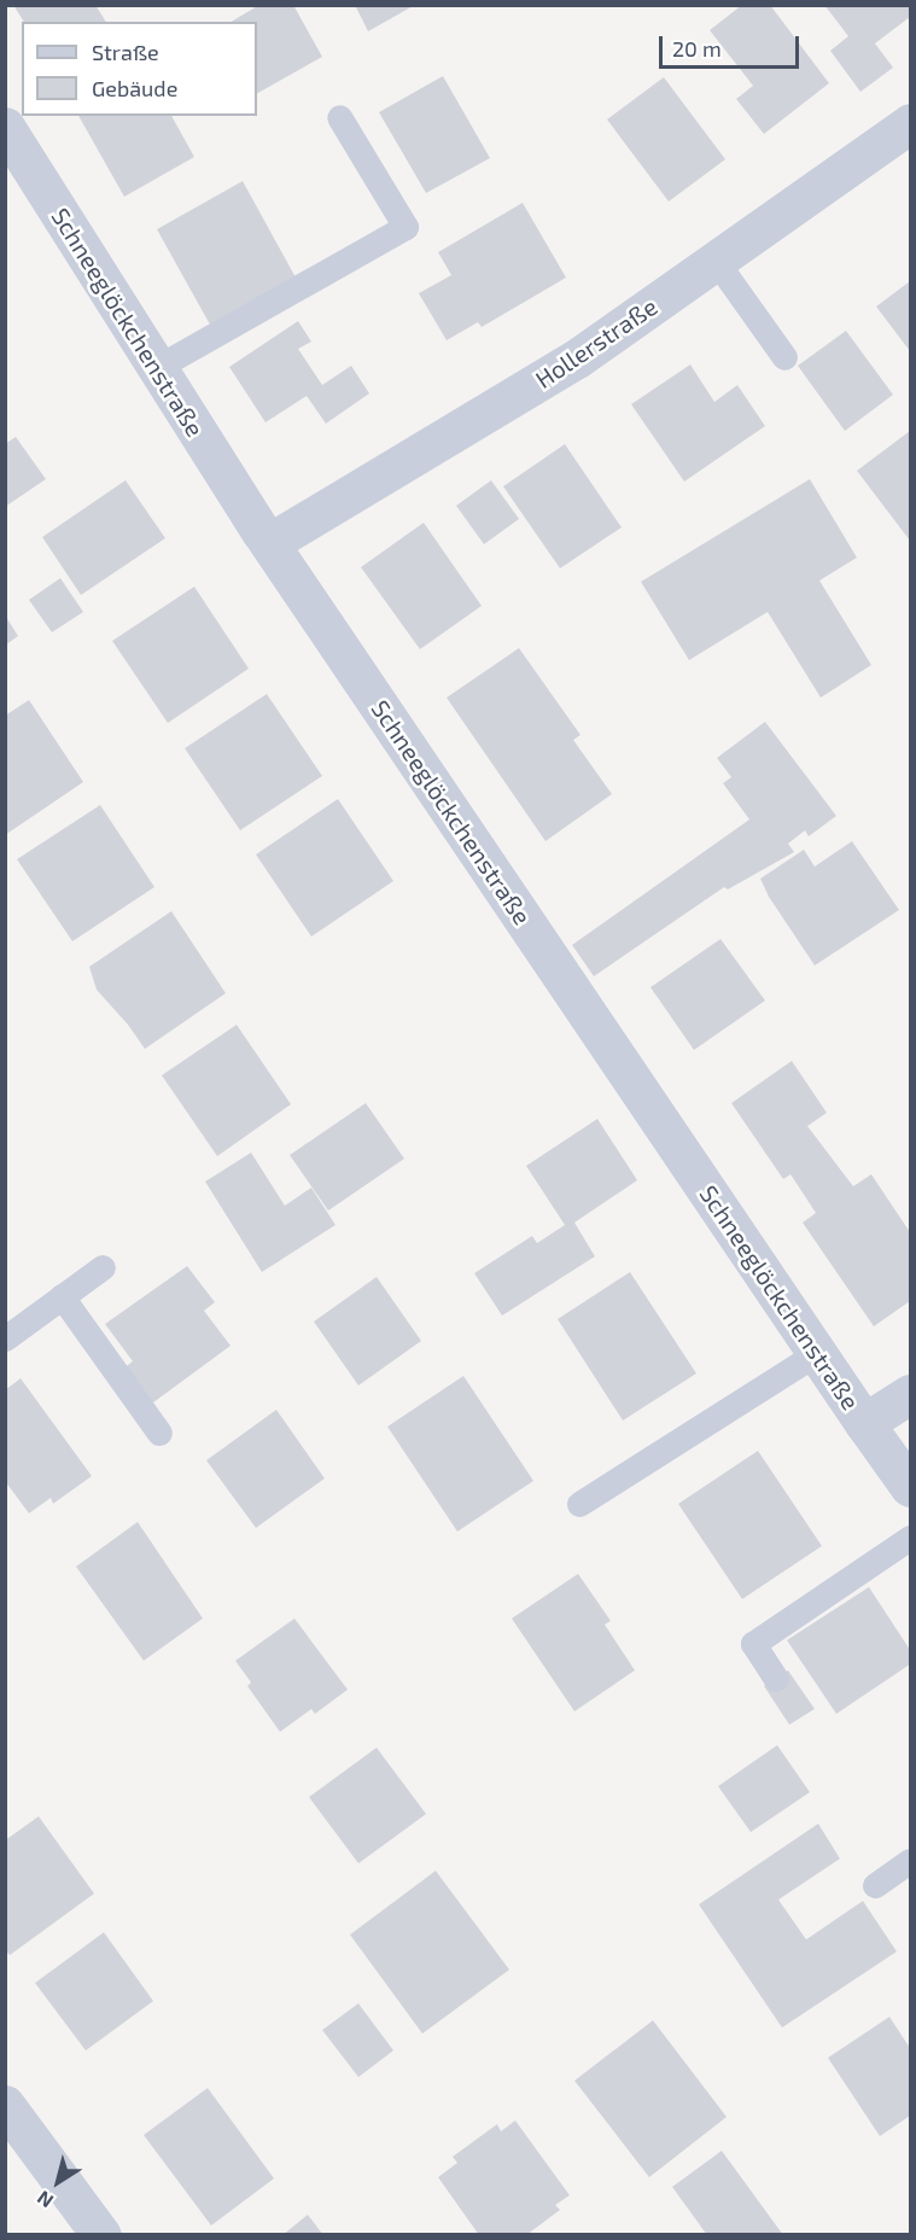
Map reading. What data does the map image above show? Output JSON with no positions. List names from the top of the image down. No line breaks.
{"streets":{"street":["Schneeglöckchenstraße","Hollerstraße"]},"crossings":[["Schneeglöckchenstraße","Hollerstraße"]],"legend":["Straße","Gebäude"],"scale_bar":"20 m","north":"bottom left"}
